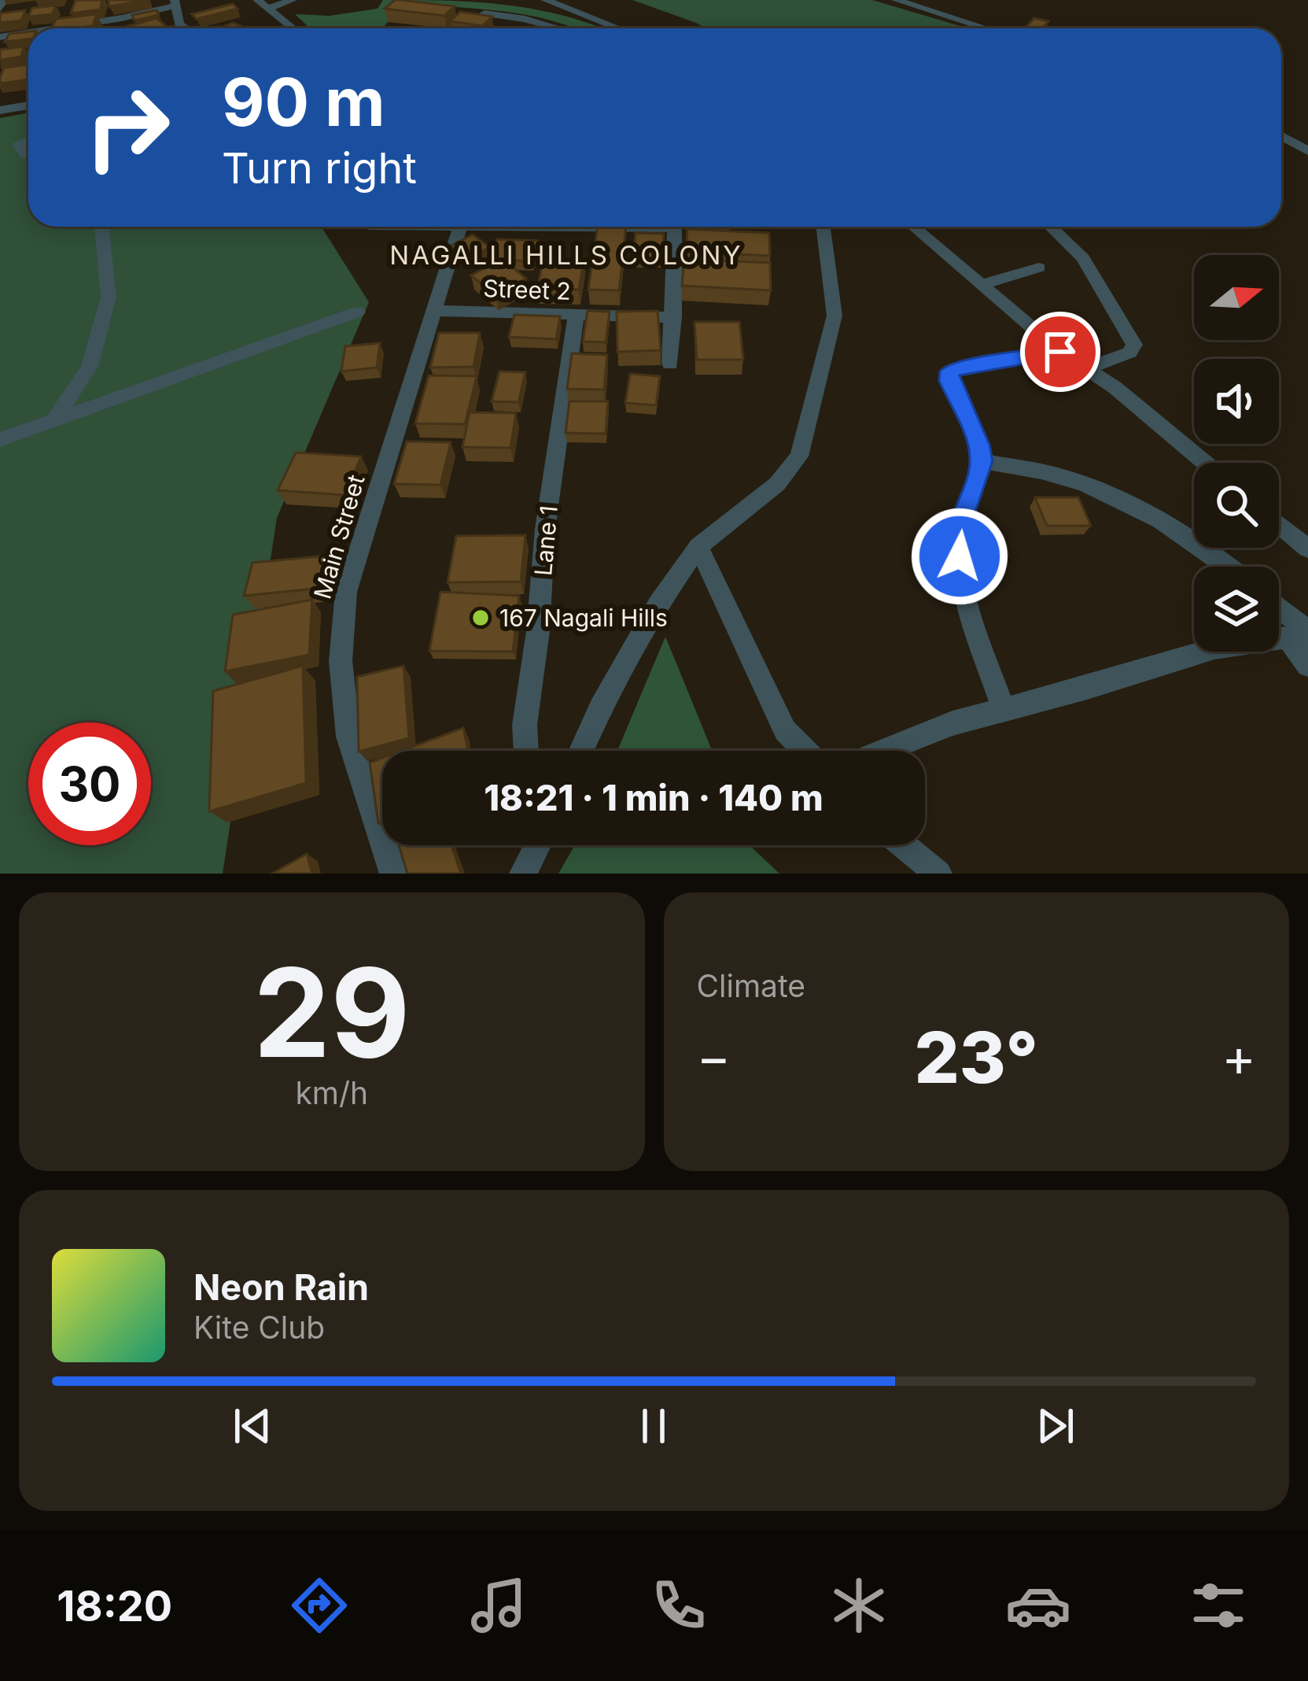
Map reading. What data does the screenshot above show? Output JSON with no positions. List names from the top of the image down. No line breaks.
{"streets":{"street":["Street 2","Main Street","Lane 1"]},"crossings":[["Street 2","Main Street"],["Street 2","Lane 1"]],"districts":["NAGALLI HILLS COLONY"],"places":["167 Nagali Hills"],"north":"right","page":{"turn":["90 m","Turn right"],"limit":"30","trip":"18:21 · 1 min · 140 m","tile":[["29","km/h"],"Climate"],"heat":["−","23°","+"],"song":["Neon Rain","Kite Club"],"tabs":"18:20"}}
